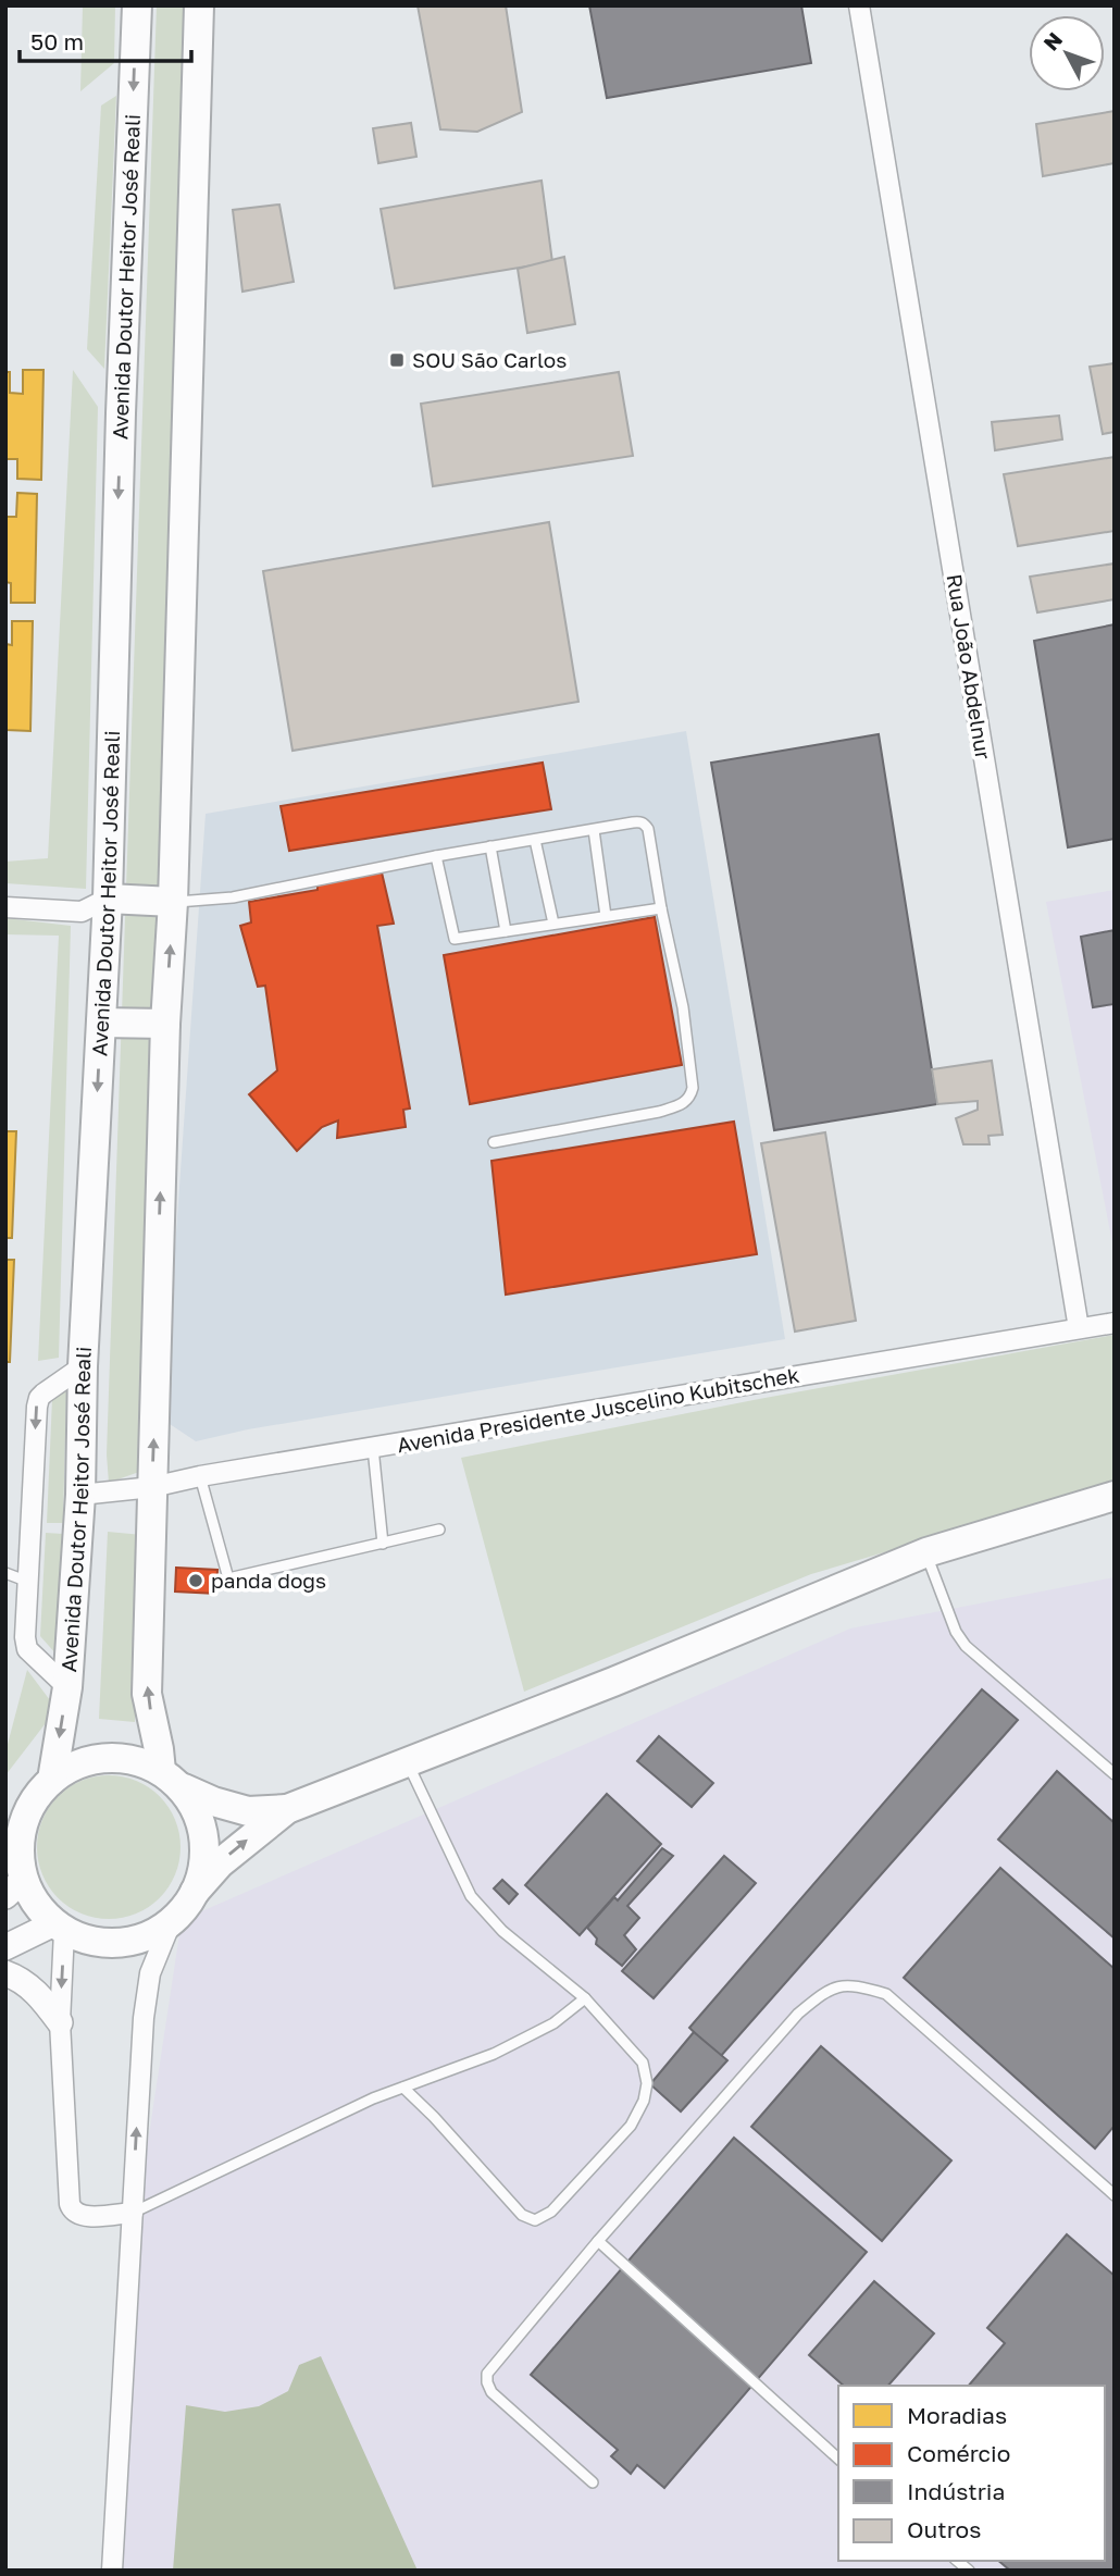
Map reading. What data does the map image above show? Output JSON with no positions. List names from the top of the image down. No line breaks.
{"streets":{"main road":["Avenida Doutor Heitor José Reali"],"street":["Rua João Abdelnur","Avenida Presidente Juscelino Kubitschek"]},"crossings":[["Avenida Doutor Heitor José Reali","Avenida Presidente Juscelino Kubitschek"],["Rua João Abdelnur","Avenida Presidente Juscelino Kubitschek"]],"places":{"transit":["SOU São Carlos"],"other":["panda dogs"]},"legend":["Moradias","Comércio","Indústria","Outros"],"scale_bar":"50 m","north":"top left"}
